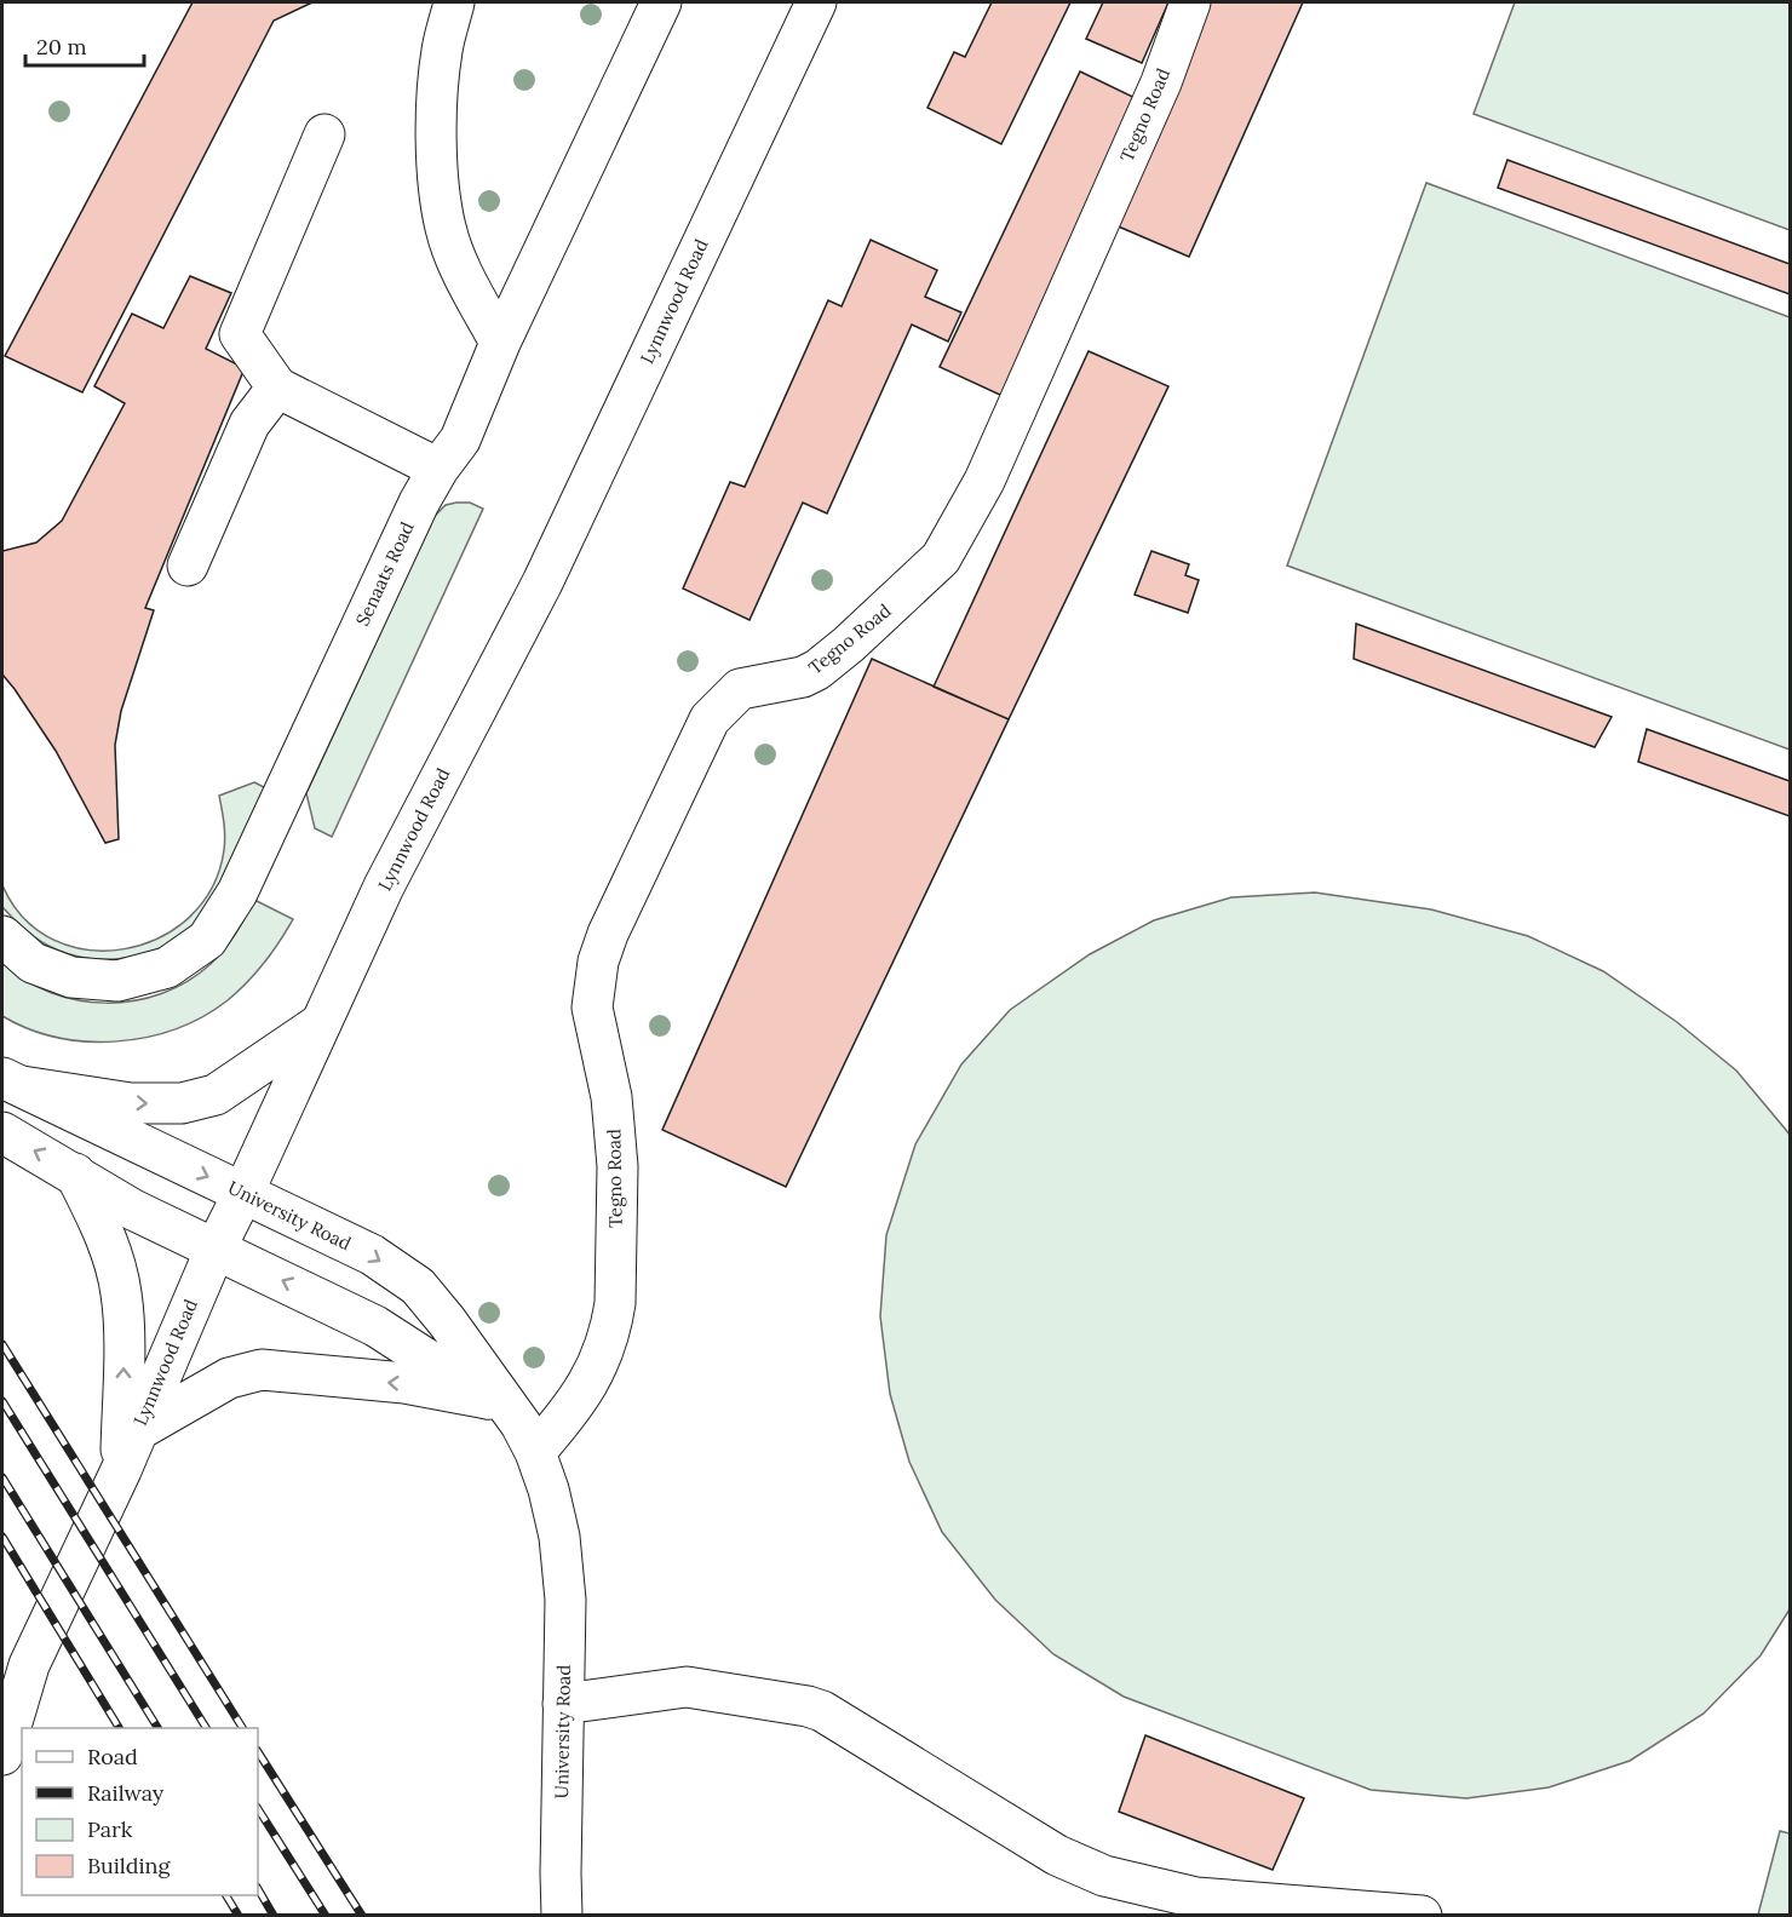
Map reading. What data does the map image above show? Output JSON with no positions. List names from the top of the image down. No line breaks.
{"streets":{"main road":["Tegno Road","Lynnwood Road","Senaats Road","University Road"]},"crossings":[["Tegno Road","University Road"],["Lynnwood Road","University Road"]],"legend":["Road","Railway","Park","Building"],"scale_bar":"20 m"}
